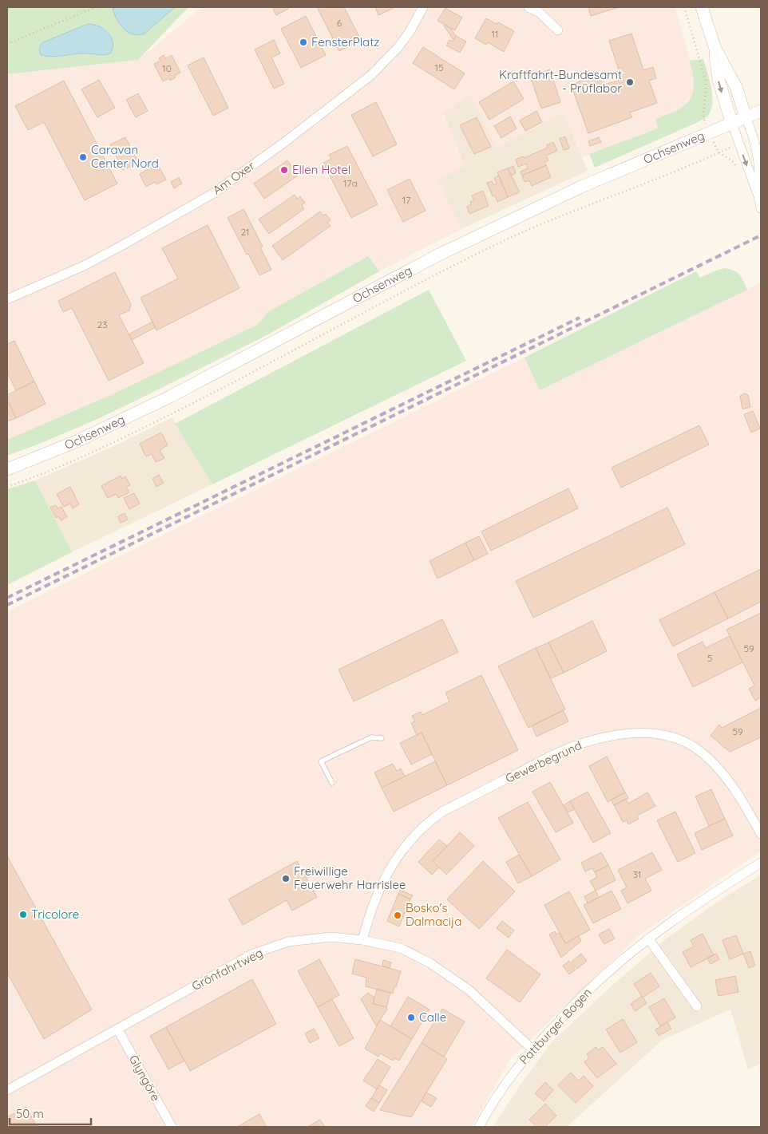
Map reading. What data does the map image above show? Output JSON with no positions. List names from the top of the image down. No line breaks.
{"streets":{"main road":["Ochsenweg"],"street":["Am Oxer","Gewerbegrund","Grönfahrtweg","Pattburger Bogen","Glyngöre"]},"crossings":[["Gewerbegrund","Grönfahrtweg"],["Grönfahrtweg","Pattburger Bogen"],["Grönfahrtweg","Glyngöre"]],"places":["FensterPlatz","Kraftfahrt-Bundesamt - Prüflabor","Caravan Center Nord","Ellen Hotel","Freiwillige Feuerwehr Harrislee","Tricolore","Bosko's Dalmacija","Calle"],"house_numbers":["6","11","15","10","17a","17","21","23","59","5","59","31"],"scale_bar":"50 m"}
